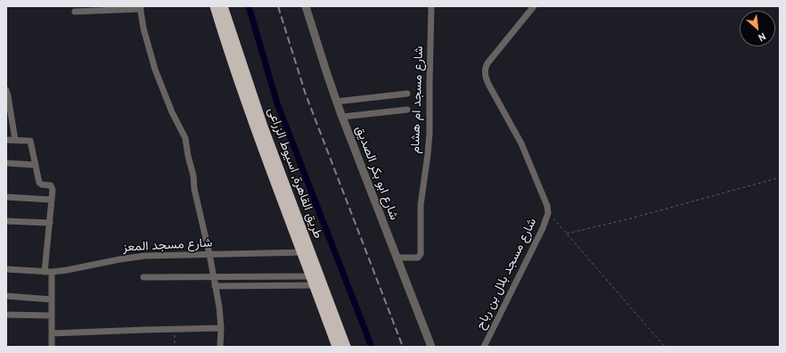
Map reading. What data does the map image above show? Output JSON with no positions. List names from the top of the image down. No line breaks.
{"streets":{"highway":["طريق القاهرة, اسيوط الزراعى"],"street":["شارع مسجد ام هشام","شارع ابو بكر الصديق","شارع مسجد المعز","شارع مسجد بلال بن رباح"]},"crossings":[["شارع مسجد ام هشام","شارع ابو بكر الصديق"],["طريق القاهرة, اسيوط الزراعى","شارع مسجد المعز"]],"north":"bottom right"}
